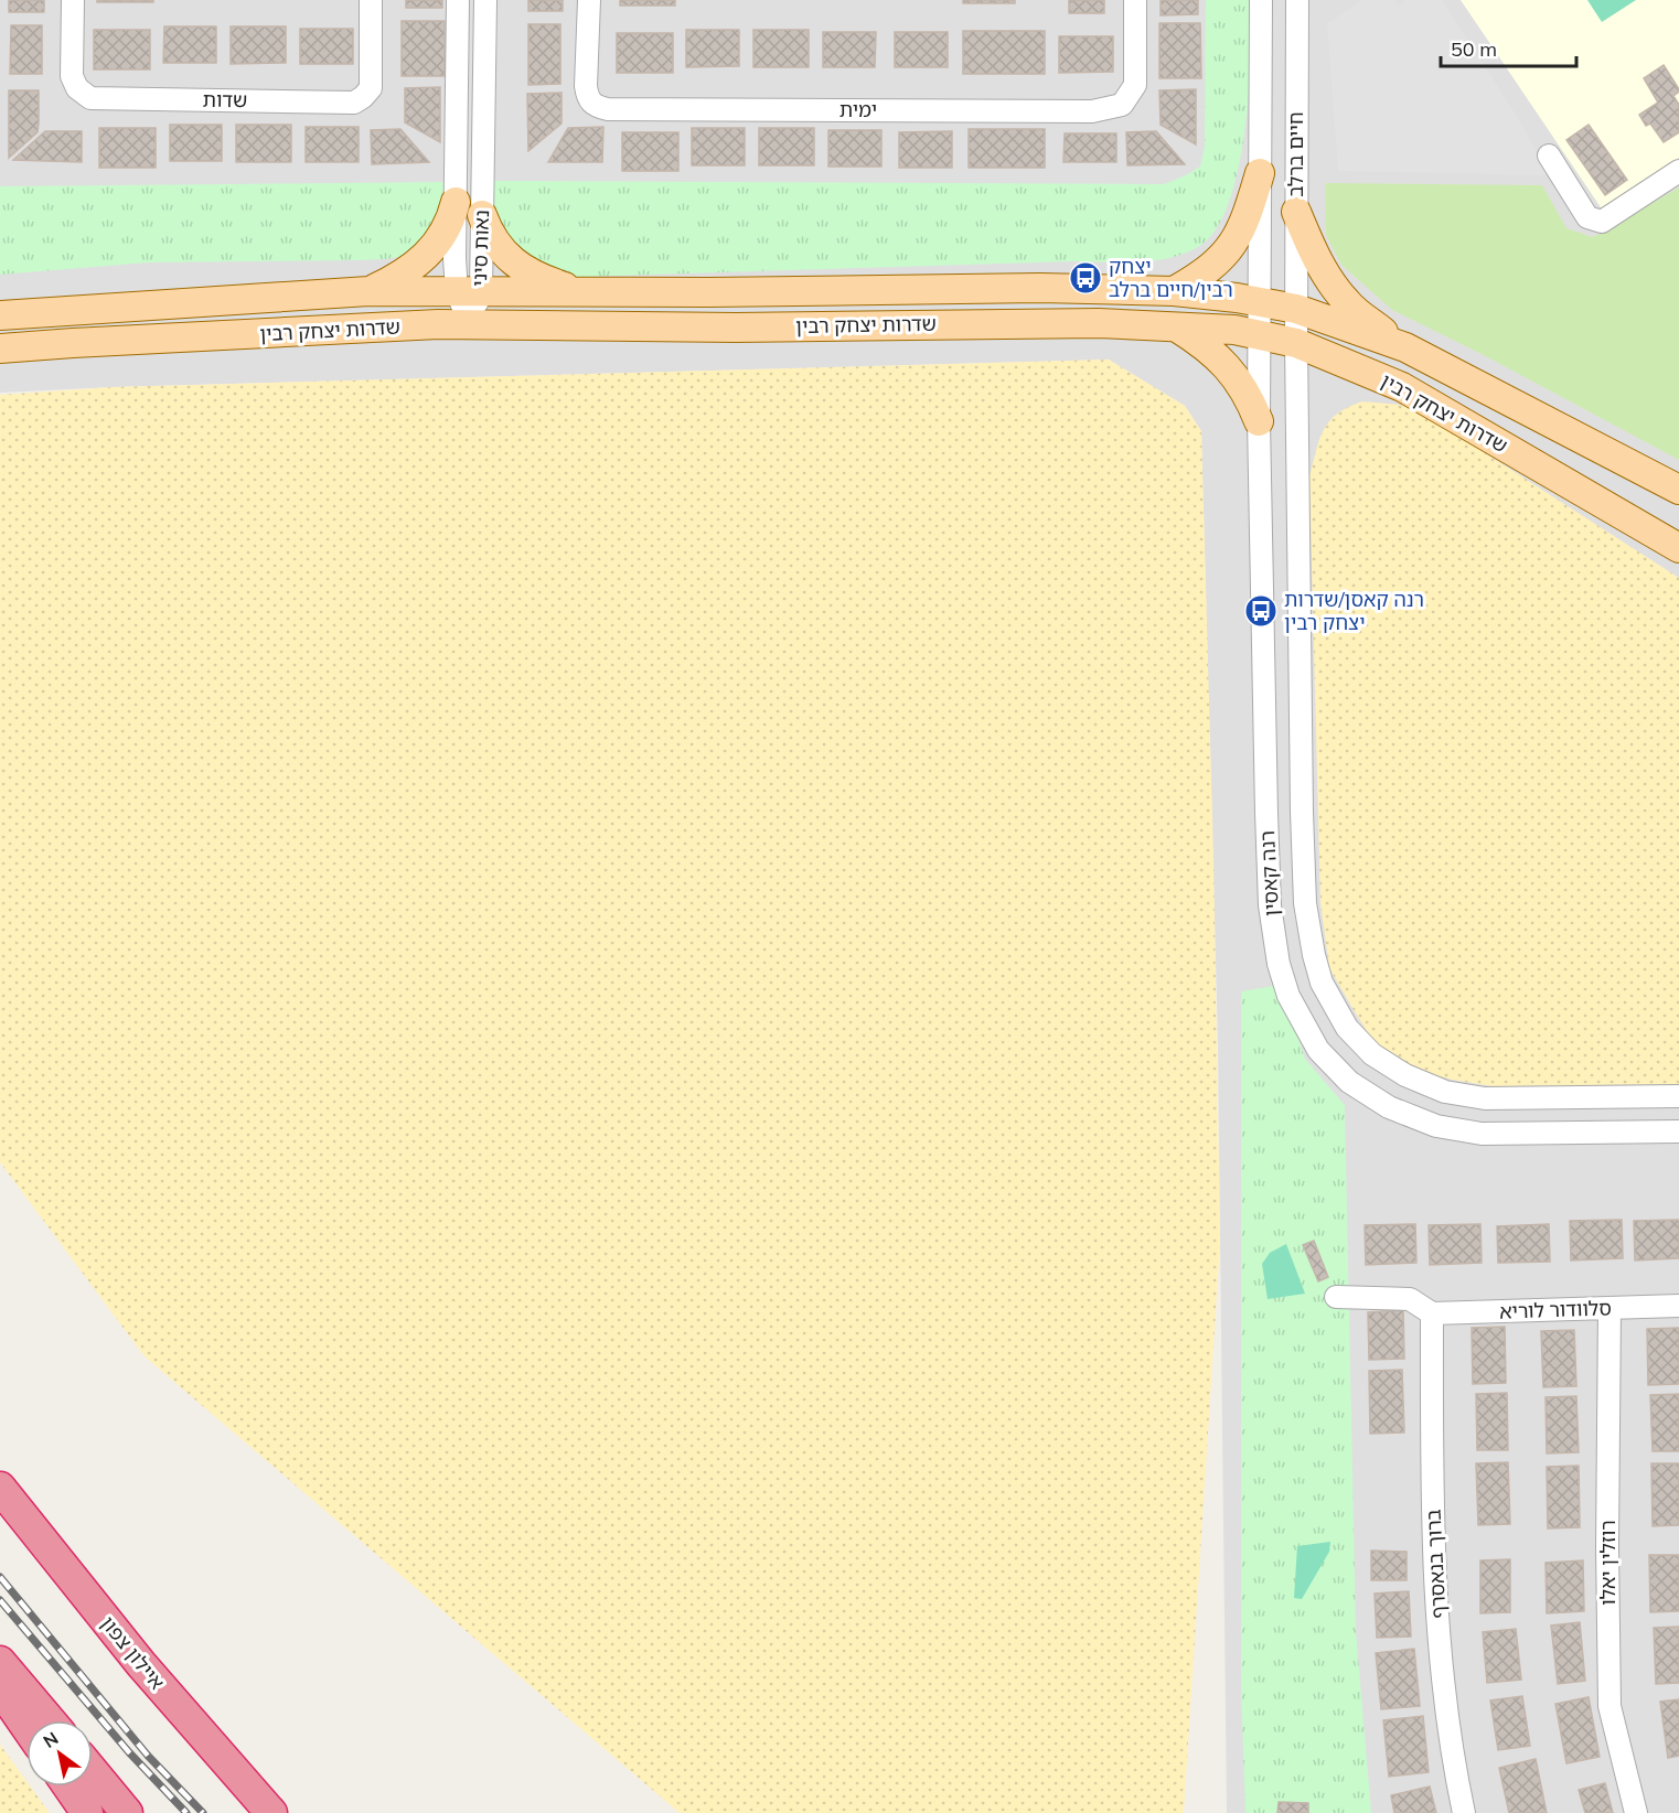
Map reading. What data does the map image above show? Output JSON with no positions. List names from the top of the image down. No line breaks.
{"streets":{"highway":["איילון צפון"],"main road":["שדרות יצחק רבין"],"street":["שדות","ימית","חיים ברלב","נאות סיני","רנה קאסין","סלוודור לוריא","רוזלין יאלו","ברוך בנאסרף"]},"crossings":[["חיים ברלב","שדרות יצחק רבין"],["חיים ברלב","רנה קאסין"],["נאות סיני","שדרות יצחק רבין"],["שדרות יצחק רבין","רנה קאסין"],["סלוודור לוריא","רוזלין יאלו"],["סלוודור לוריא","ברוך בנאסרף"]],"places":{"bus stop":["יצחק רבין/חיים ברלב","רנה קאסן/שדרות יצחק רבין"]},"scale_bar":"50 m","north":"top left"}
